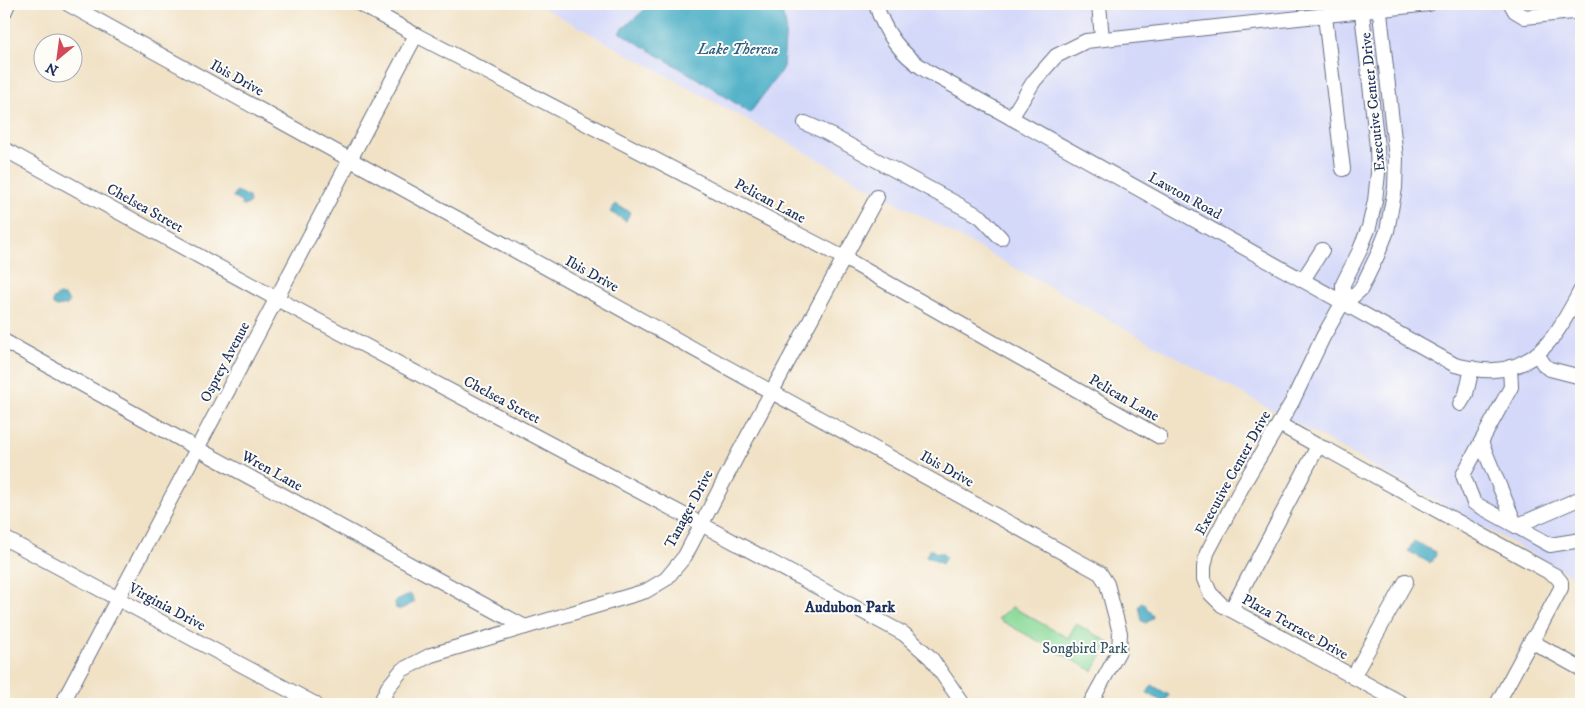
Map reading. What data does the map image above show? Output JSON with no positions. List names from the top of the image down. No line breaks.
{"streets":{"street":["Ibis Drive","Executive Center Drive","Lawton Road","Pelican Lane","Chelsea Street","Osprey Avenue","Wren Lane","Tanager Drive","Virginia Drive","Plaza Terrace Drive"]},"crossings":[["Ibis Drive","Osprey Avenue"],["Ibis Drive","Tanager Drive"],["Executive Center Drive","Lawton Road"],["Executive Center Drive","Plaza Terrace Drive"],["Pelican Lane","Osprey Avenue"],["Pelican Lane","Tanager Drive"],["Chelsea Street","Osprey Avenue"],["Chelsea Street","Tanager Drive"],["Osprey Avenue","Wren Lane"],["Osprey Avenue","Virginia Drive"],["Wren Lane","Tanager Drive"]],"districts":["Audubon Park"],"water":["Lake Theresa"],"parks":["Songbird Park"],"north":"bottom left"}
